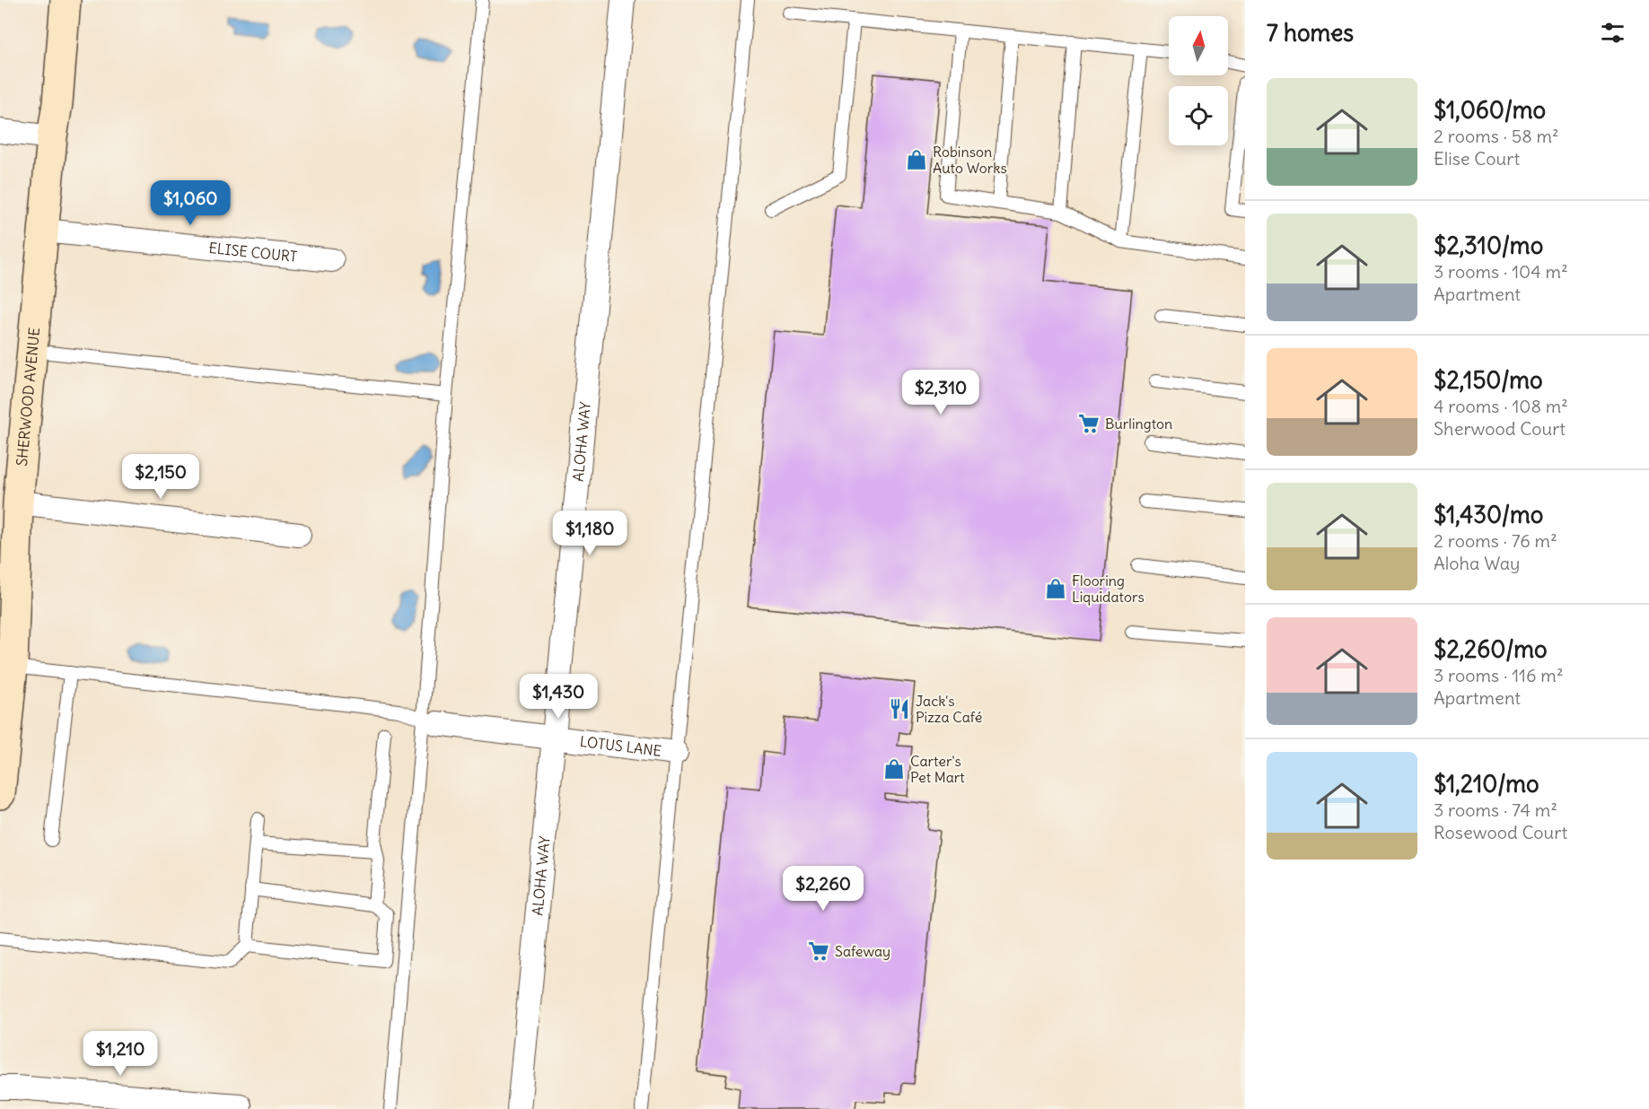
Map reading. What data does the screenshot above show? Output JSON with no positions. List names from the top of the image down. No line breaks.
{"streets":{"street":["ELISE COURT","SHERWOOD AVENUE","ALOHA WAY","LOTUS LANE"]},"crossings":[["ELISE COURT","SHERWOOD AVENUE"],["ALOHA WAY","LOTUS LANE"]],"places":{"shop":["Robinson Auto Works","Flooring Liquidators","Carter's Pet Mart"],"supermarket":["Burlington","Safeway"],"restaurant":["Jack's Pizza Café"]},"north":"top","page":{"heading":"7 homes","list":[{"name":"$1,060/mo","note":"2 rooms · 58 m² · Elise Court"},{"name":"$2,310/mo","note":"3 rooms · 104 m² · Apartment"},{"name":"$2,150/mo","note":"4 rooms · 108 m² · Sherwood Court"},{"name":"$1,430/mo","note":"2 rooms · 76 m² · Aloha Way"},{"name":"$2,260/mo","note":"3 rooms · 116 m² · Apartment"},{"name":"$1,210/mo","note":"3 rooms · 74 m² · Rosewood Court"}],"price":["$1,060","$2,310","$2,150","$1,180","$1,430","$2,260","$1,210"]}}
